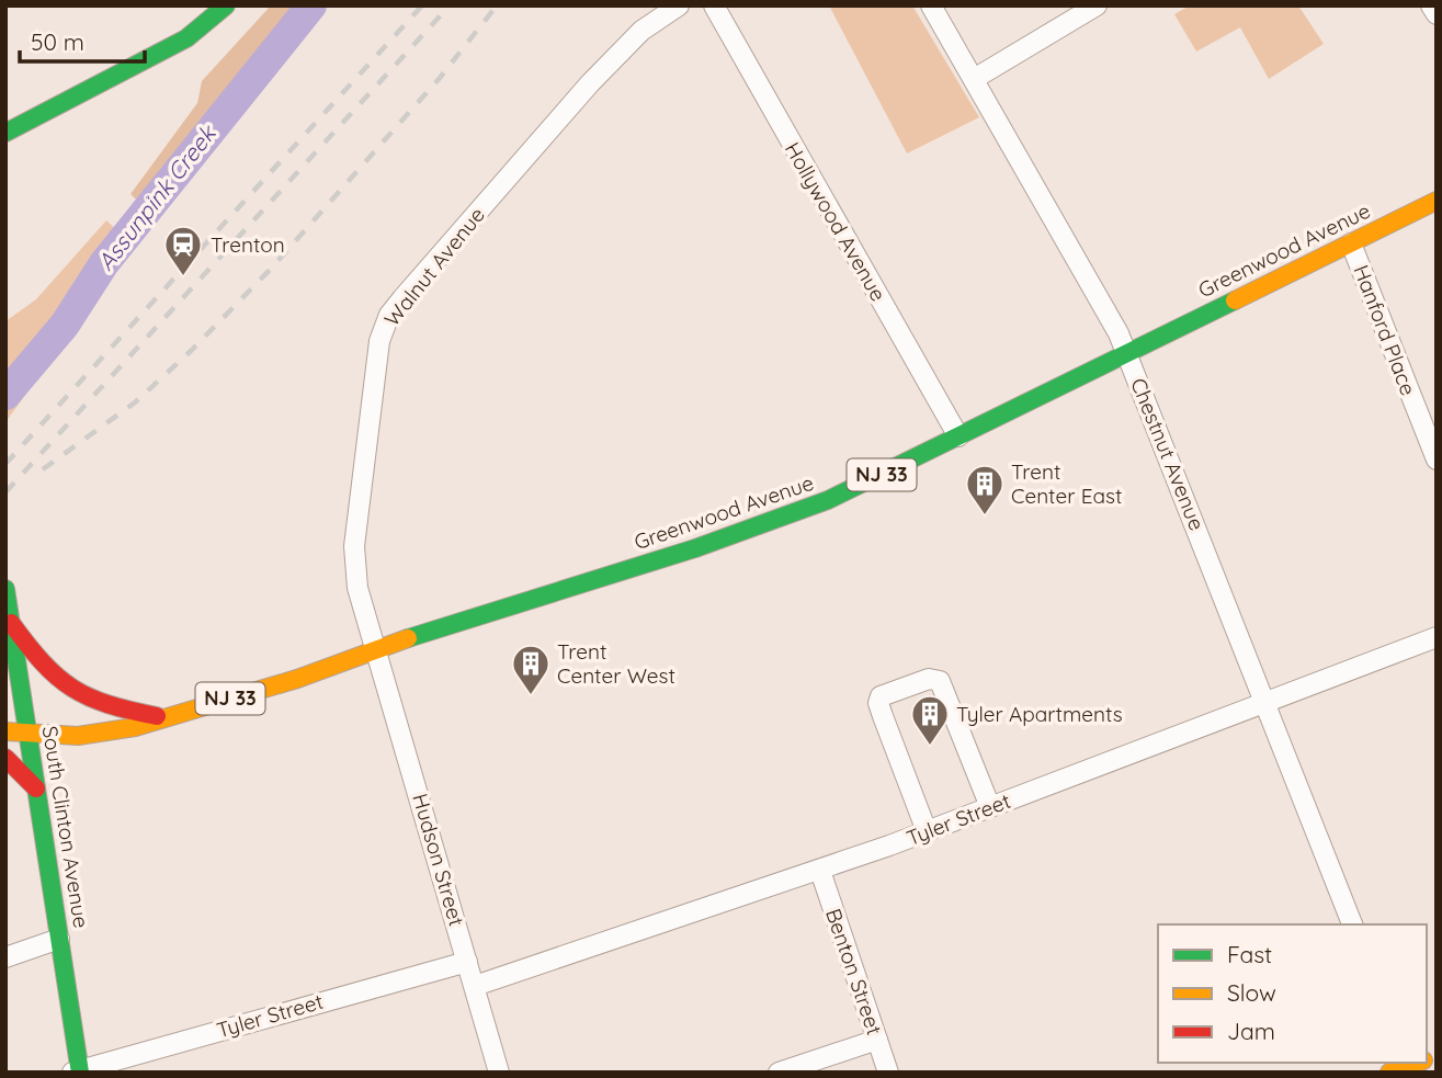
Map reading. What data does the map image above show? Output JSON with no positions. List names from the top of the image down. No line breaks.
{"streets":{"main road":["Greenwood Avenue","NJ 33","South Clinton Avenue"],"street":["Hollywood Avenue","Walnut Avenue","Hanford Place","Chestnut Avenue","Tyler Street","Hudson Street","Benton Street"]},"crossings":[["Hollywood Avenue","Greenwood Avenue"],["Greenwood Avenue","Walnut Avenue"],["Greenwood Avenue","Hanford Place"],["Greenwood Avenue","Chestnut Avenue"],["Greenwood Avenue","NJ 33"],["Greenwood Avenue","South Clinton Avenue"],["Greenwood Avenue","Hudson Street"],["Walnut Avenue","Hudson Street"],["Chestnut Avenue","Tyler Street"],["NJ 33","South Clinton Avenue"],["Tyler Street","South Clinton Avenue"],["Tyler Street","Hudson Street"],["Tyler Street","Benton Street"]],"water":["Assunpink Creek"],"places":{"station":["Trenton"],"building":["Trent Center East","Trent Center West","Tyler Apartments"]},"legend":["Fast","Slow","Jam"],"scale_bar":"50 m"}
